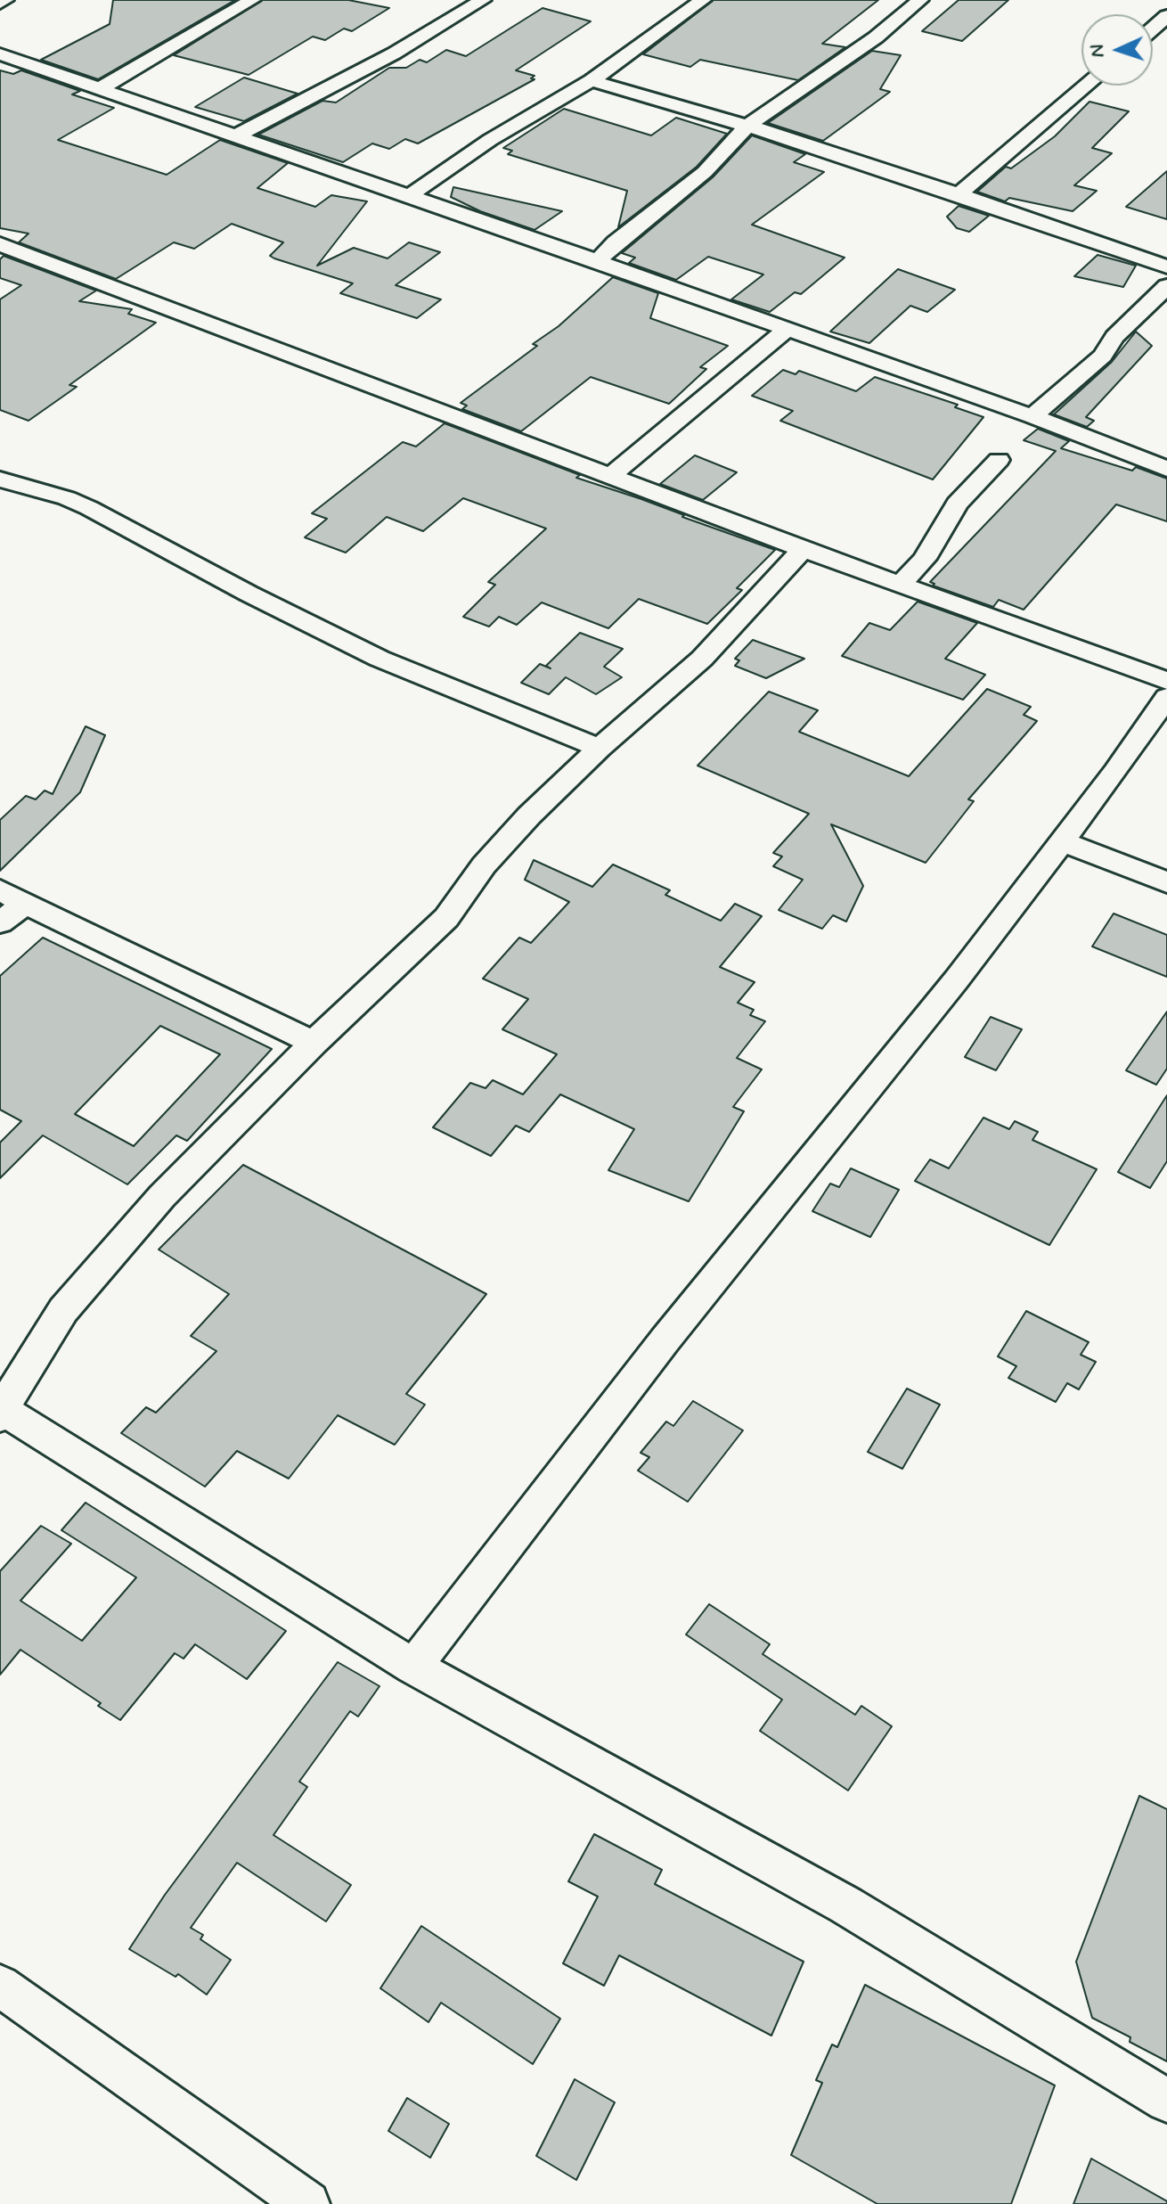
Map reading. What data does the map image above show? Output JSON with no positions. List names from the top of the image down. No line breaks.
{"north":"left"}
